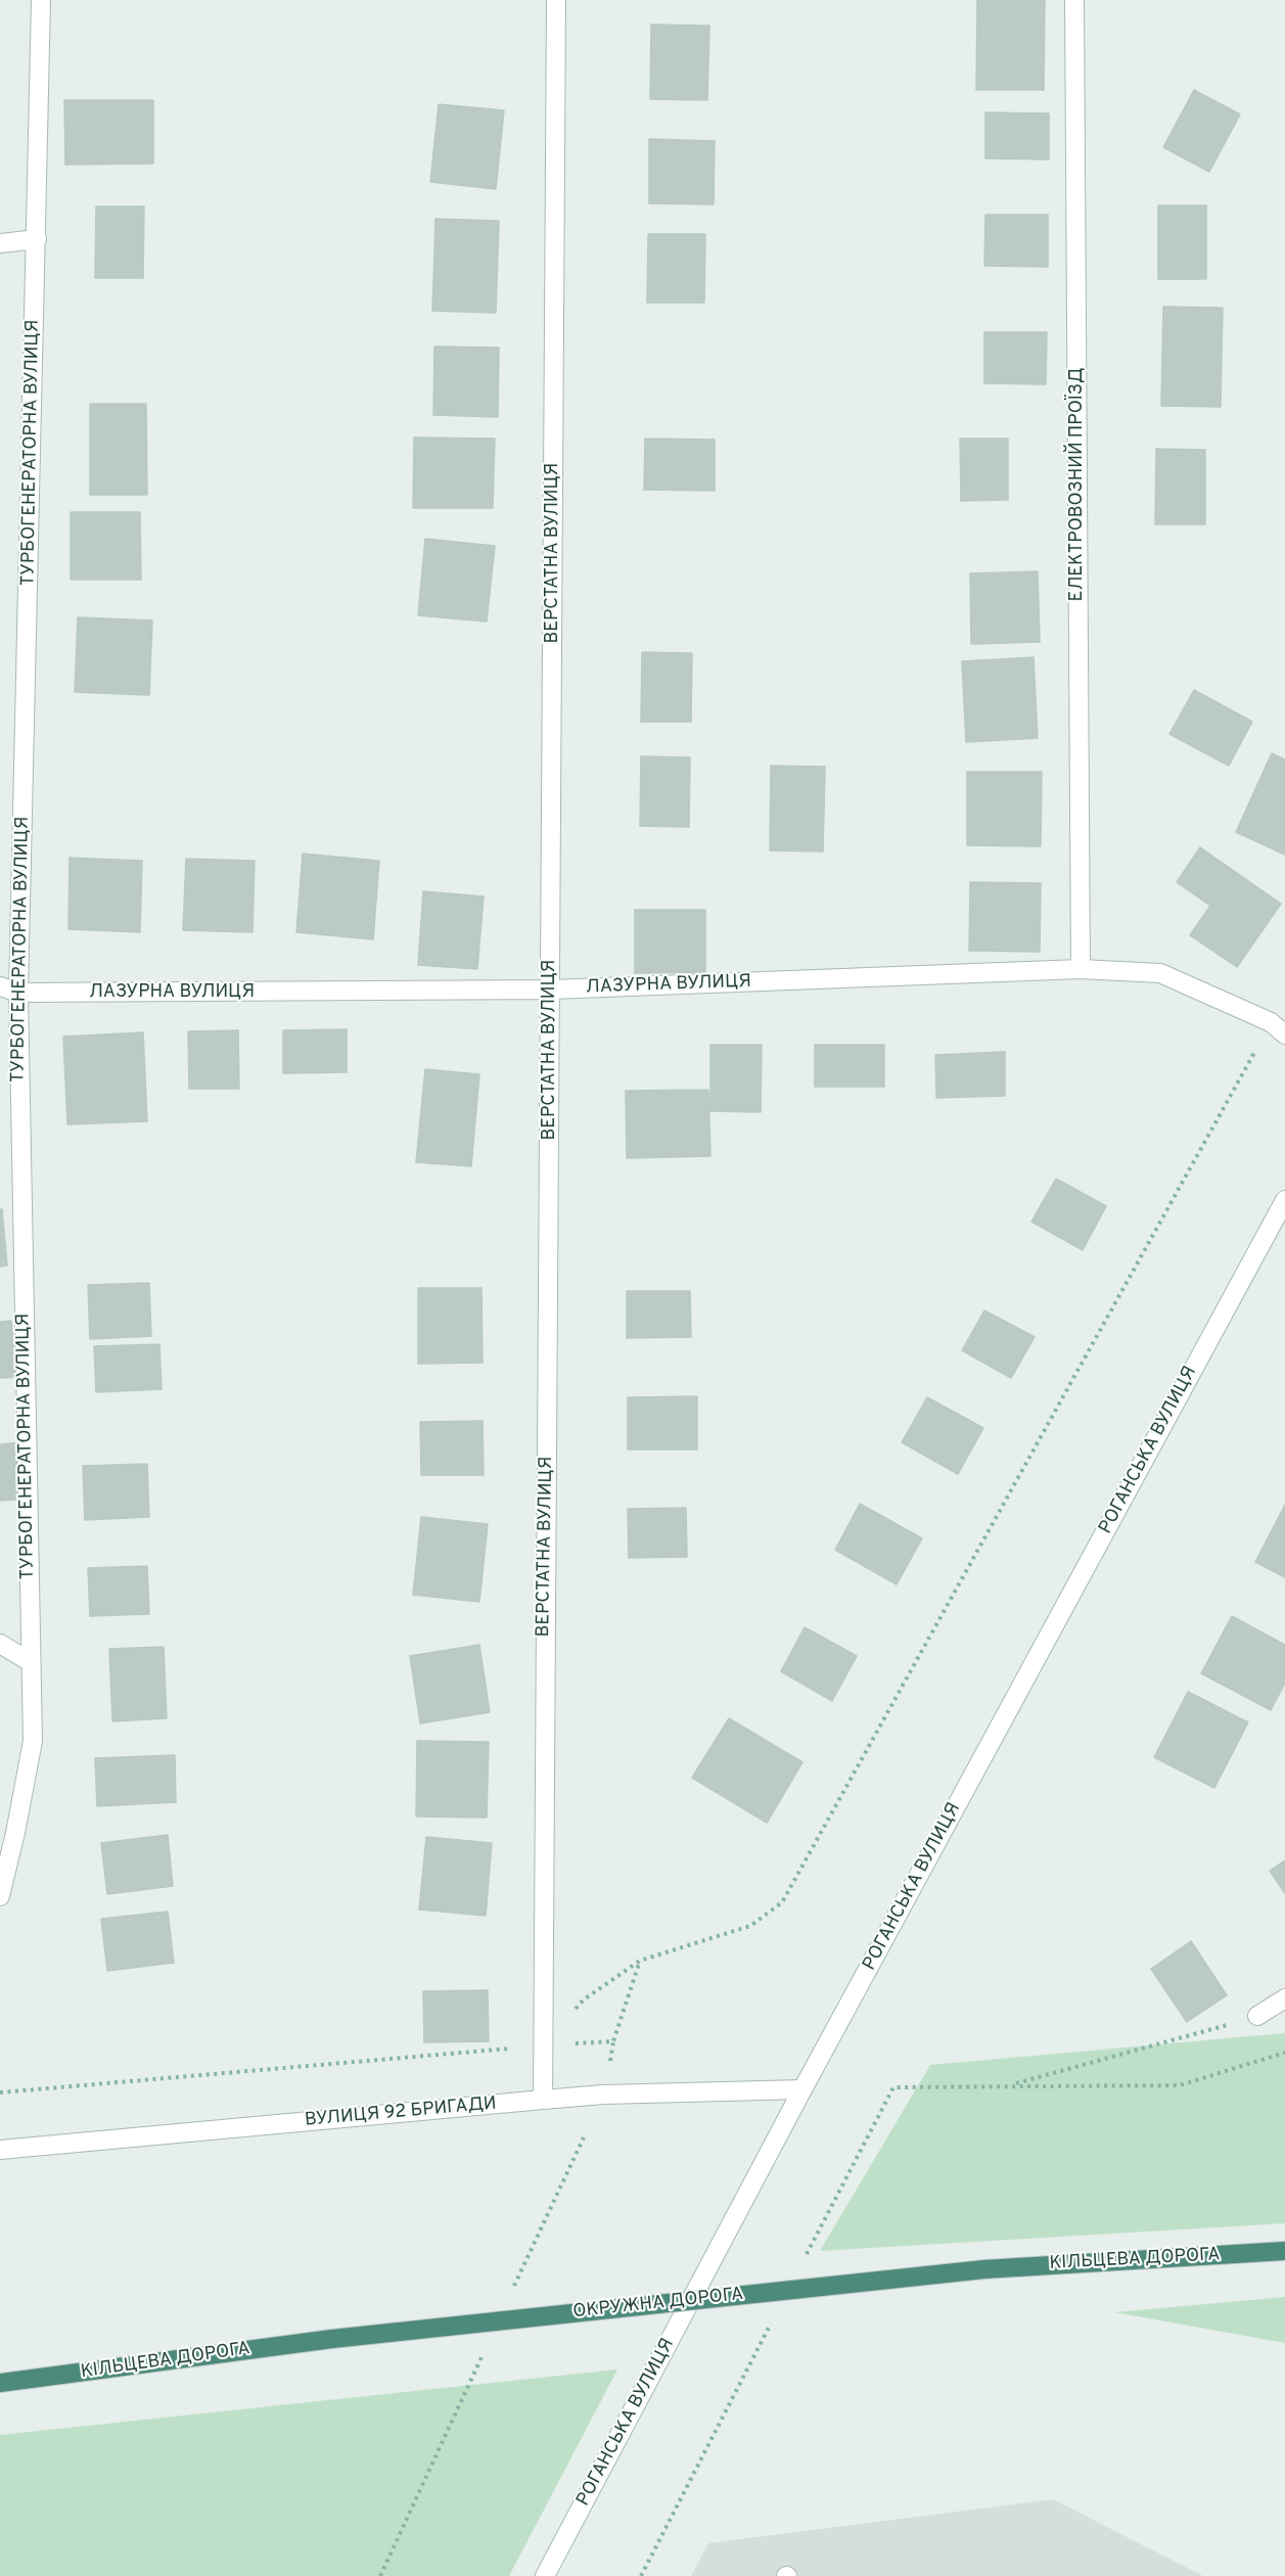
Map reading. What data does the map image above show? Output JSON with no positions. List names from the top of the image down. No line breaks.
{"streets":{"highway":["КІЛЬЦЕВА ДОРОГА","ОКРУЖНА ДОРОГА"],"street":["ТУРБОГЕНЕРАТОРНА ВУЛИЦЯ","ЕЛЕКТРОВОЗНИЙ ПРОЇЗД","ВЕРСТАТНА ВУЛИЦЯ","ЛАЗУРНА ВУЛИЦЯ","РОГАНСЬКА ВУЛИЦЯ","ВУЛИЦЯ 92 БРИГАДИ"]},"crossings":[["ТУРБОГЕНЕРАТОРНА ВУЛИЦЯ","ЛАЗУРНА ВУЛИЦЯ"],["ЕЛЕКТРОВОЗНИЙ ПРОЇЗД","ЛАЗУРНА ВУЛИЦЯ"],["ВЕРСТАТНА ВУЛИЦЯ","ЛАЗУРНА ВУЛИЦЯ"],["ВЕРСТАТНА ВУЛИЦЯ","ВУЛИЦЯ 92 БРИГАДИ"],["РОГАНСЬКА ВУЛИЦЯ","ВУЛИЦЯ 92 БРИГАДИ"],["КІЛЬЦЕВА ДОРОГА","ОКРУЖНА ДОРОГА"]]}
